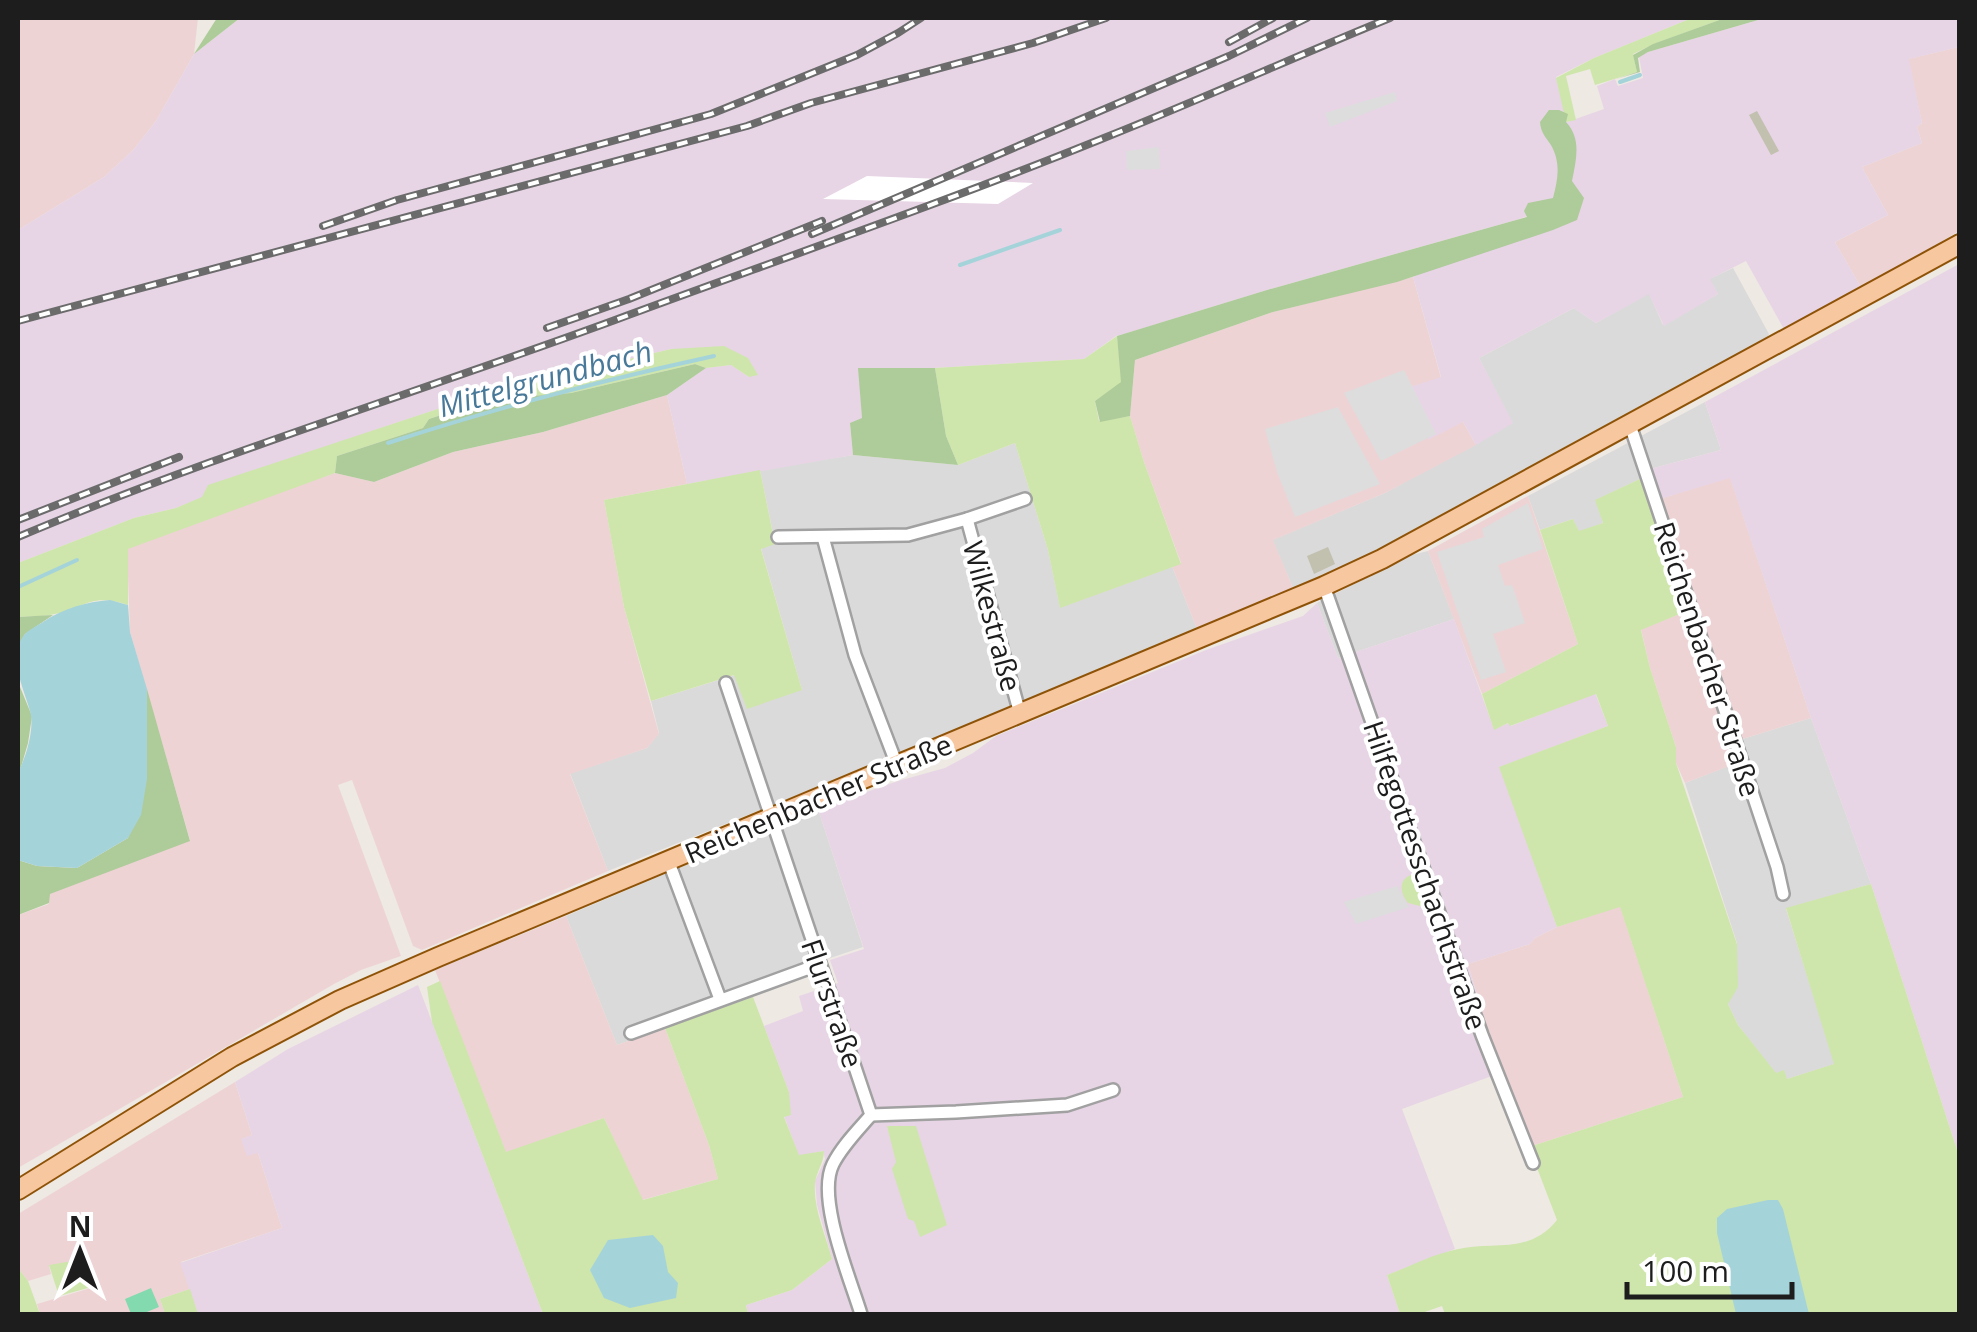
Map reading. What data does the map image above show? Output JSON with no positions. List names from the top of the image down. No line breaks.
{"streets":{"main road":["Reichenbacher Straße"],"street":["Wilkestraße","Hilfegottesschachtstraße","Flurstraße"]},"crossings":[["Wilkestraße","Reichenbacher Straße"],["Reichenbacher Straße","Hilfegottesschachtstraße"],["Reichenbacher Straße","Flurstraße"]],"water":["Mittelgrundbach"],"scale_bar":"100 m","north":"top"}
